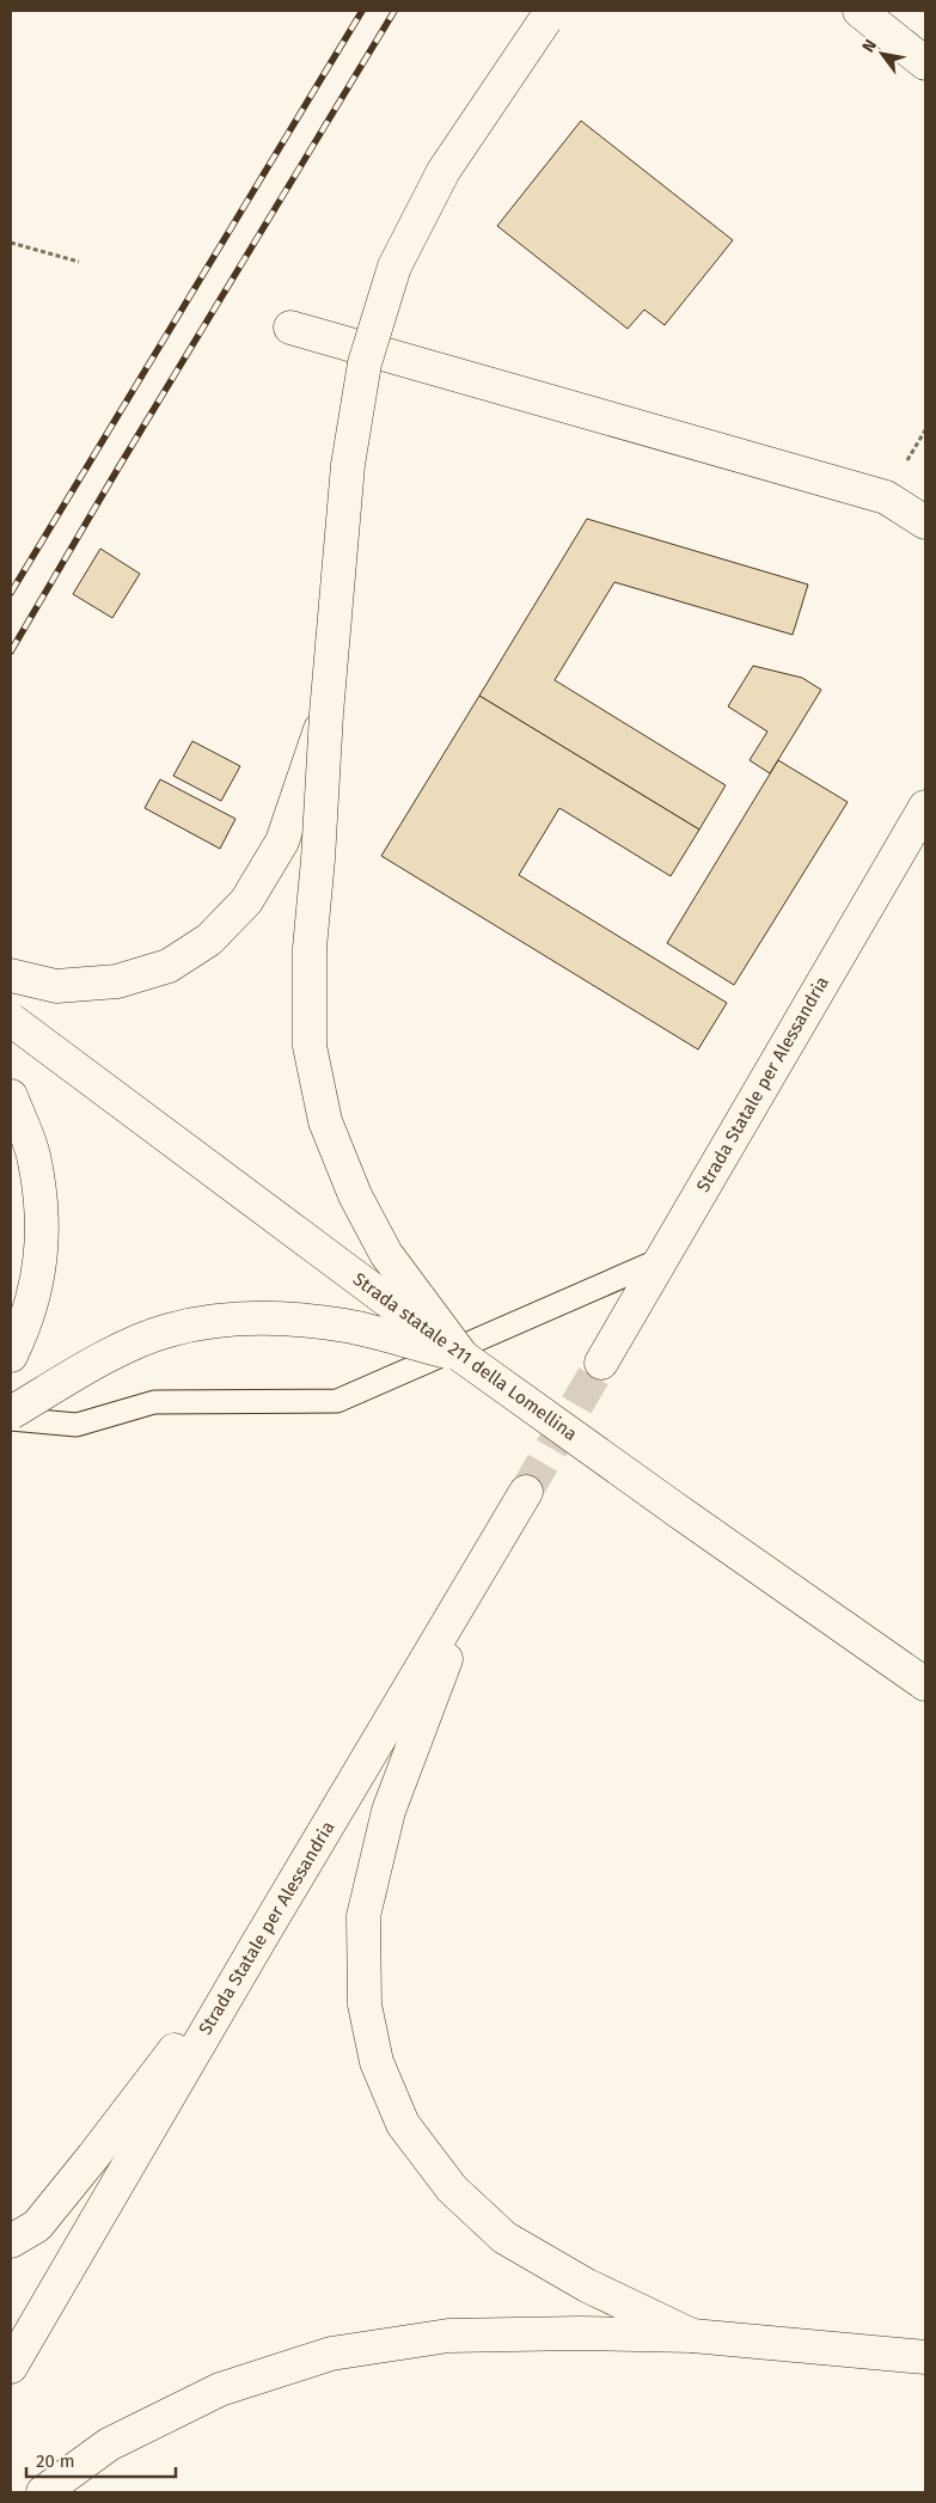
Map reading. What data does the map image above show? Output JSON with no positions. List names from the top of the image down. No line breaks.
{"streets":{"main road":["Strada Statale per Alessandria","Strada statale 211 della Lomellina"]},"scale_bar":"20 m","north":"top left"}
